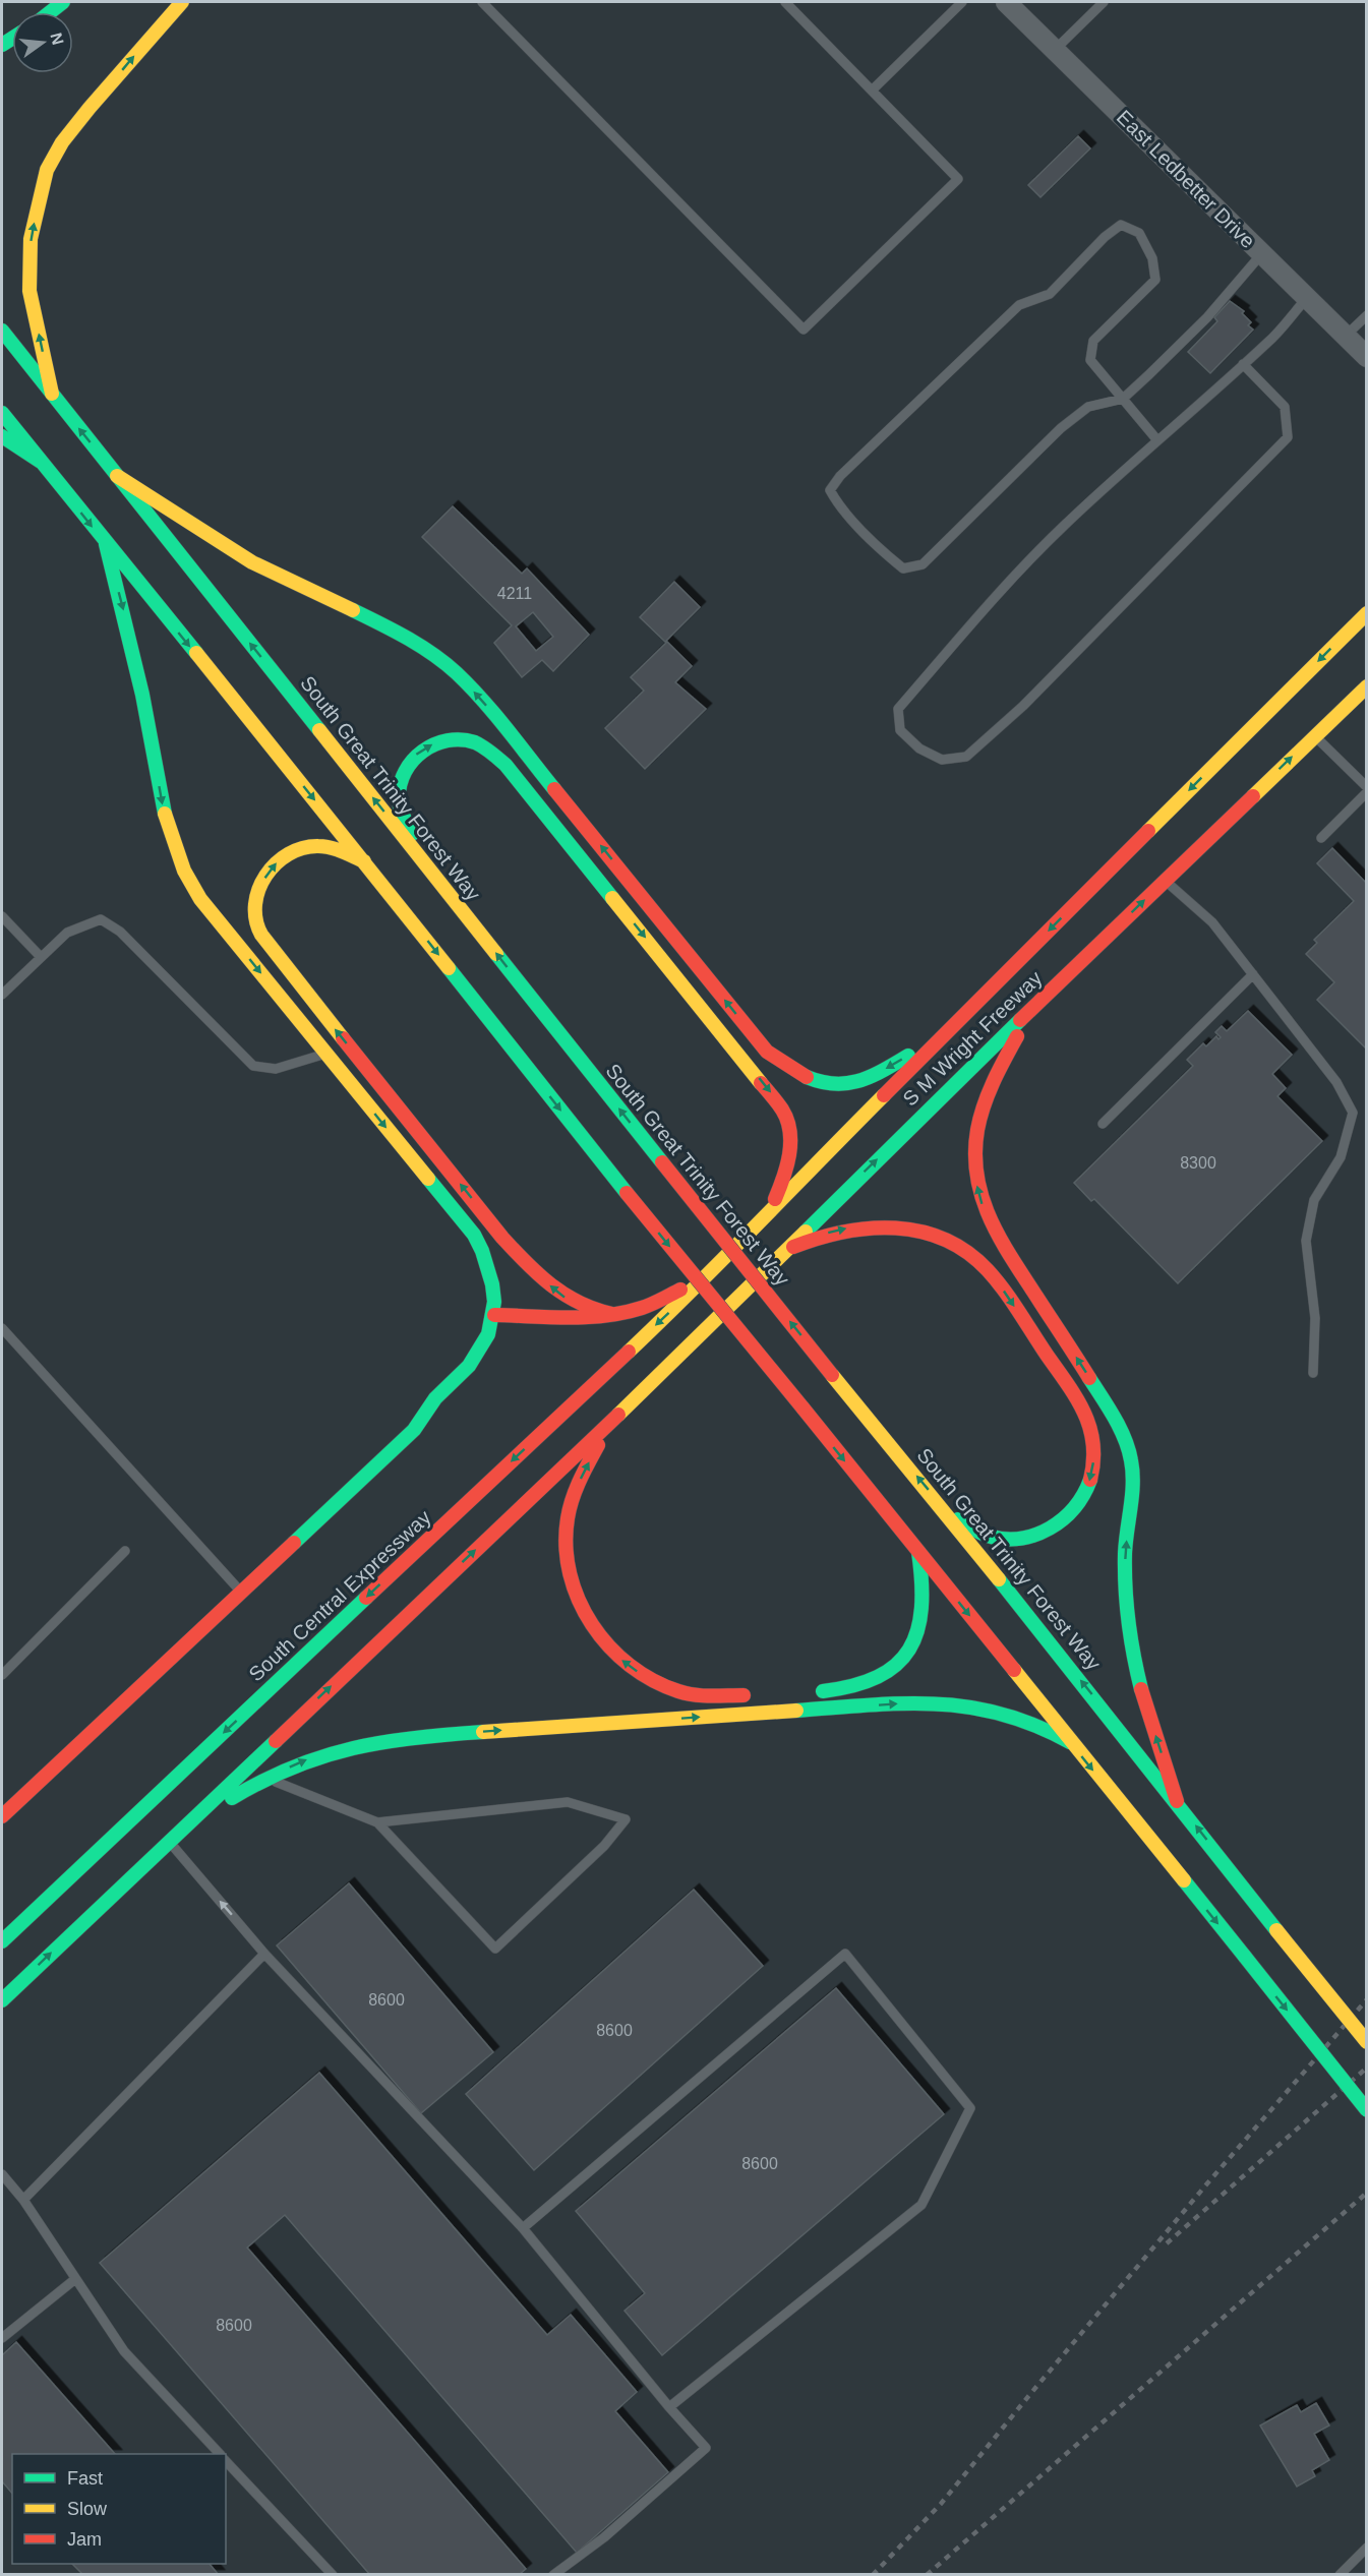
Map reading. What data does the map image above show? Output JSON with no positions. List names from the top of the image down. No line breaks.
{"streets":{"main road":["South Great Trinity Forest Way","S M Wright Freeway","South Central Expressway"],"street":["East Ledbetter Drive"]},"crossings":[["S M Wright Freeway","South Central Expressway"]],"house_numbers":["4211","8300","8600","8600","8600","8600"],"legend":["Fast","Slow","Jam"],"north":"right"}
